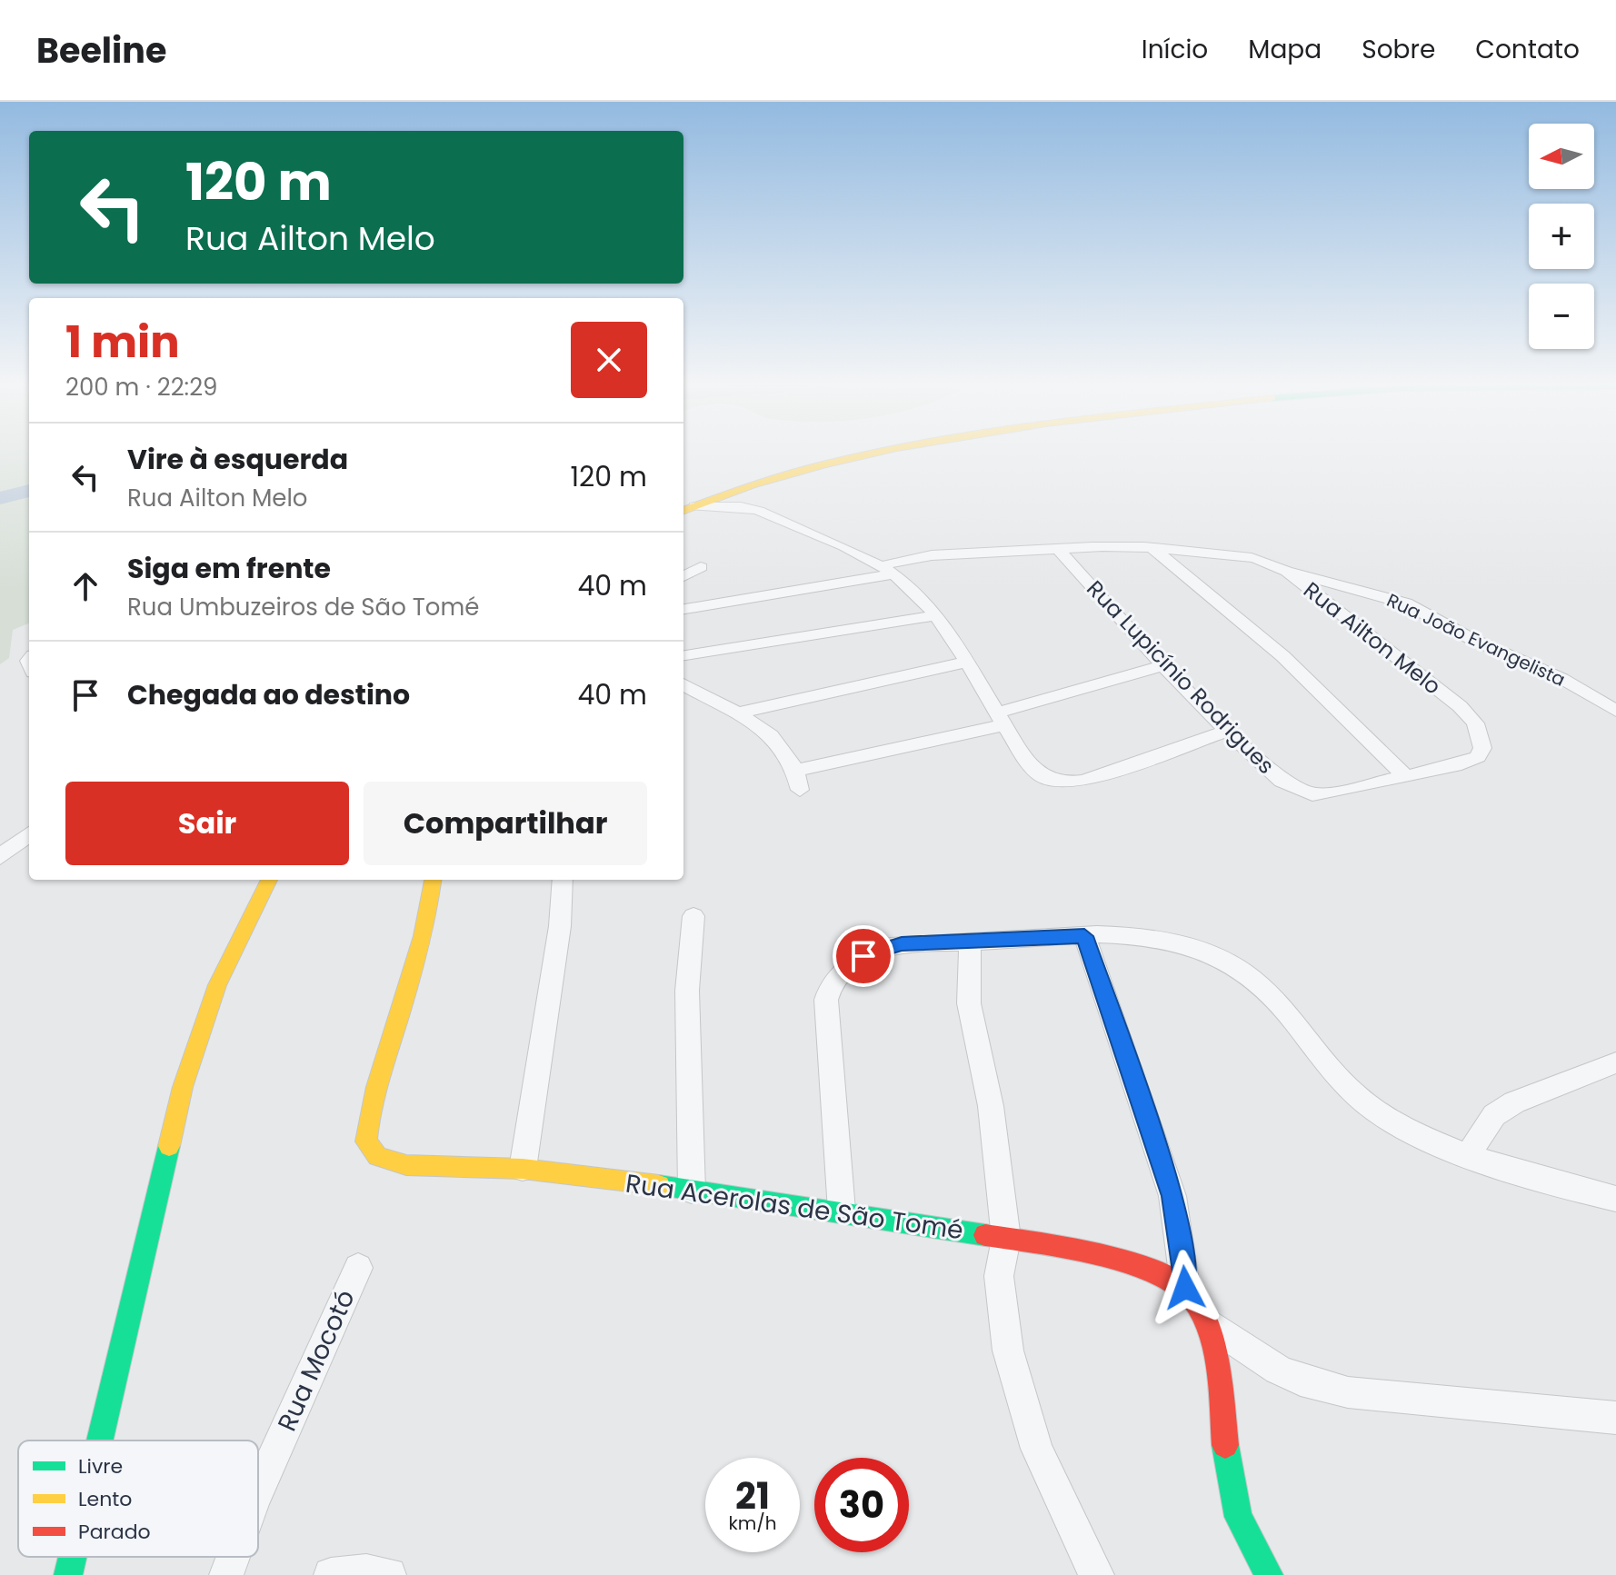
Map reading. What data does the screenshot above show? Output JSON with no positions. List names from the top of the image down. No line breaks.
{"streets":{"main road":["Rua Acerolas de São Tomé"],"street":["Rua Ailton Melo","Rua João Evangelista","Rua Lupicínio Rodrigues","Rua Mocotó"]},"crossings":[["Rua Ailton Melo","Rua João Evangelista"],["Rua Ailton Melo","Rua Lupicínio Rodrigues"]],"legend":["Livre","Lento","Parado"],"north":"left","page":{"header":"Beeline","nav":["Início","Mapa","Sobre","Contato"],"map_buttons":["+","−"],"turn":["120 m","Rua Ailton Melo"],"heading":["1 min","200 m · 22:29"],"list":[{"name":"Vire à esquerda","note":"Rua Ailton Melo","value":"120 m"},{"name":"Siga em frente","note":"Rua Umbuzeiros de São Tomé","value":"40 m"},{"name":"Chegada ao destino","value":"40 m"}],"buttons":["Sair","Compartilhar"],"speed":"21 km/h","limit":"30"}}
